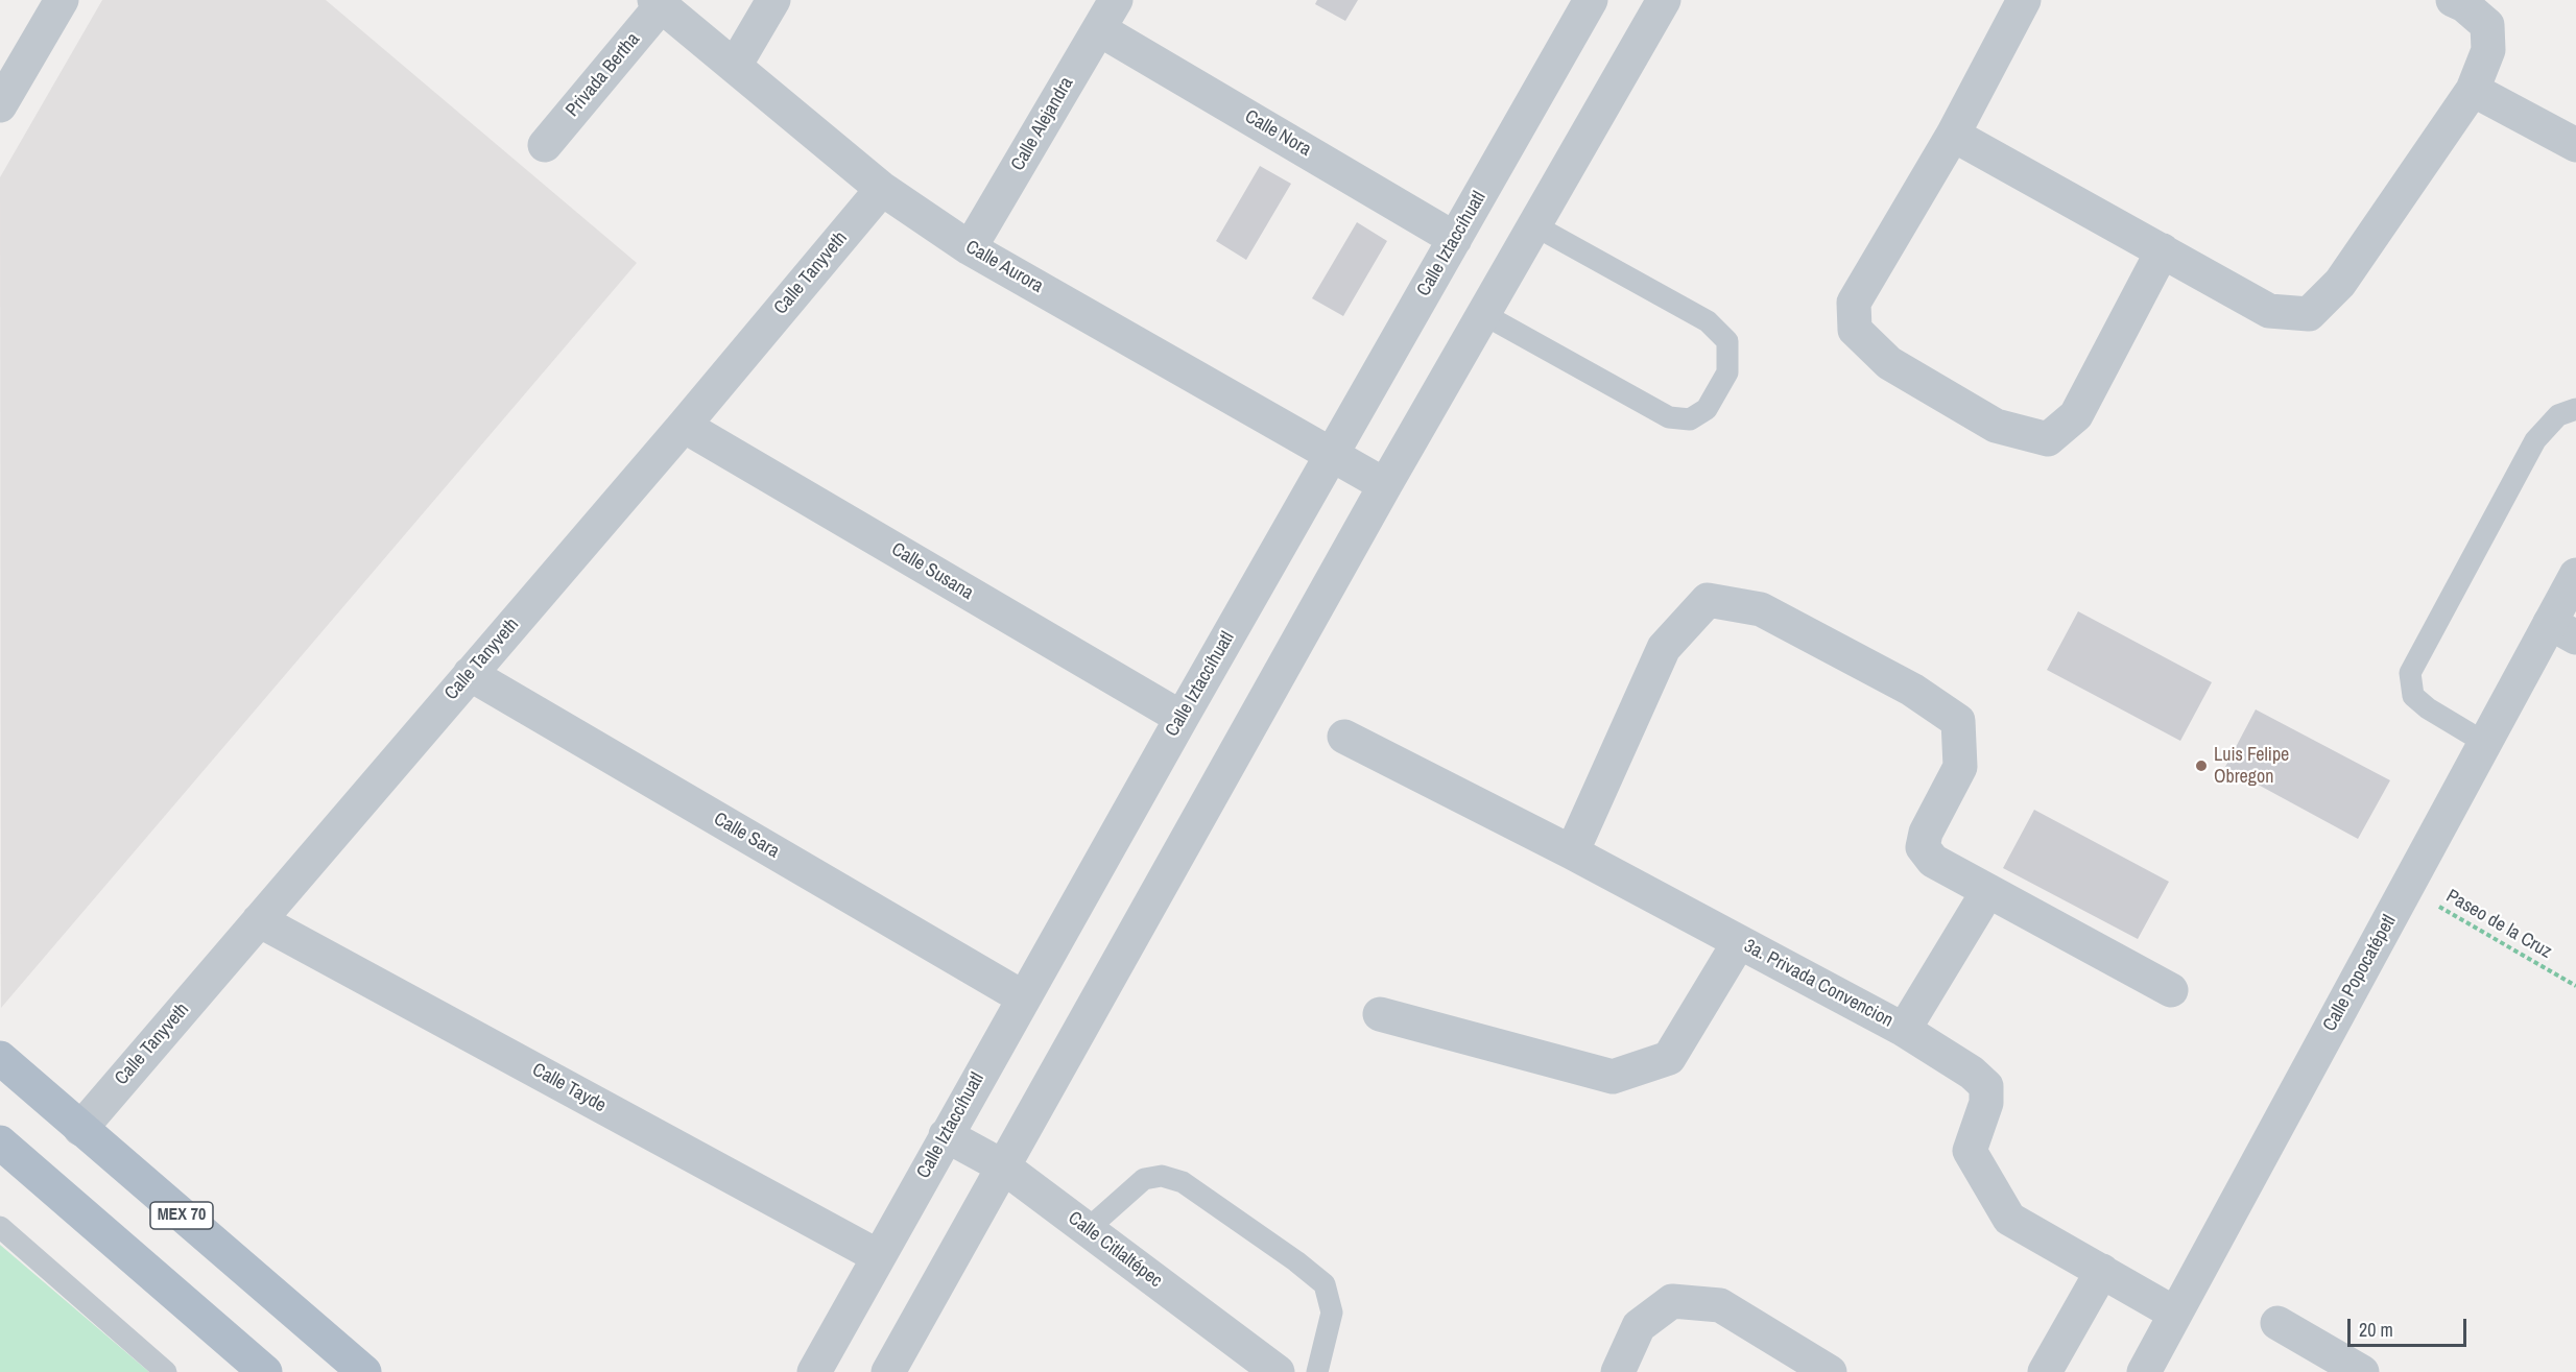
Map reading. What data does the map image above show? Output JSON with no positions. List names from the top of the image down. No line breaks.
{"streets":{"main road":["MEX 70"],"street":["Privada Bertha","Calle Alejandra","Calle Nora","Calle Iztaccíhuatl","Calle Aurora","Calle Tanyveth","Calle Susana","Calle Sara","Calle Popocatépetl","3a. Privada Convencion","Calle Tayde","Calle Citlaltépec"],"path":["Paseo de la Cruz"]},"crossings":[["Privada Bertha","Calle Aurora"],["Calle Alejandra","Calle Nora"],["Calle Alejandra","Calle Aurora"],["Calle Nora","Calle Iztaccíhuatl"],["Calle Iztaccíhuatl","Calle Aurora"],["Calle Iztaccíhuatl","Calle Susana"],["Calle Iztaccíhuatl","Calle Sara"],["Calle Iztaccíhuatl","Calle Tayde"],["Calle Iztaccíhuatl","Calle Citlaltépec"],["Calle Aurora","Calle Tanyveth"],["Calle Tanyveth","Calle Susana"],["Calle Tanyveth","Calle Sara"],["Calle Tanyveth","Calle Tayde"],["Calle Tanyveth","MEX 70"],["Paseo de la Cruz","Calle Popocatépetl"],["Calle Popocatépetl","3a. Privada Convencion"]],"places":["Luis Felipe Obregon"],"scale_bar":"20 m"}
